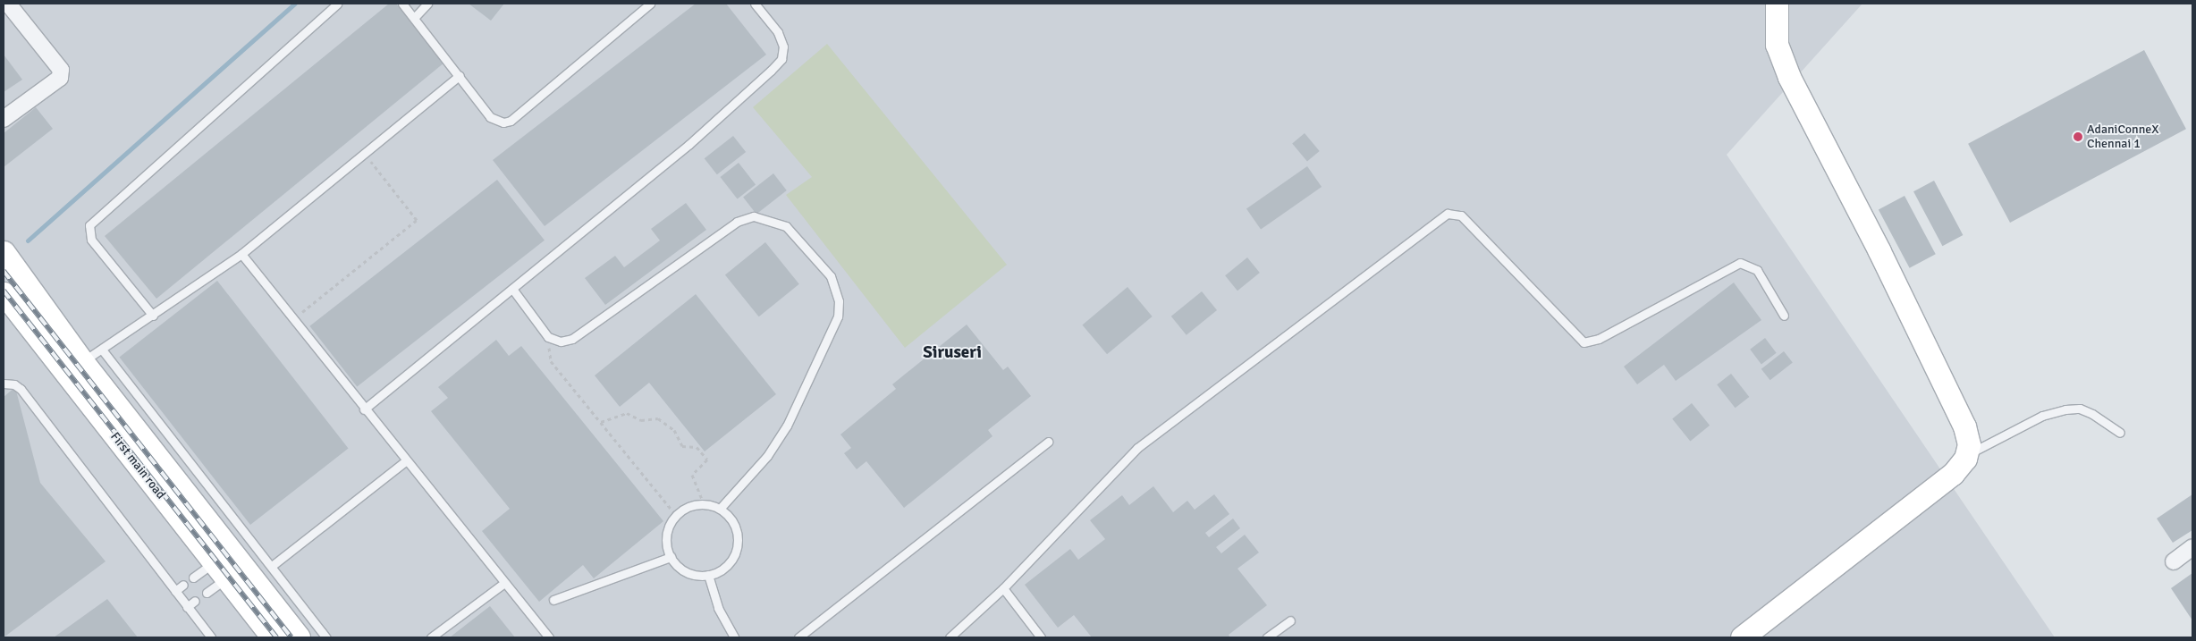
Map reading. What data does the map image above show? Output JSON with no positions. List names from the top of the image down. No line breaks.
{"streets":{"street":["First main road"]},"districts":["Siruseri"],"places":["AdaniConneX Chennai 1"]}
